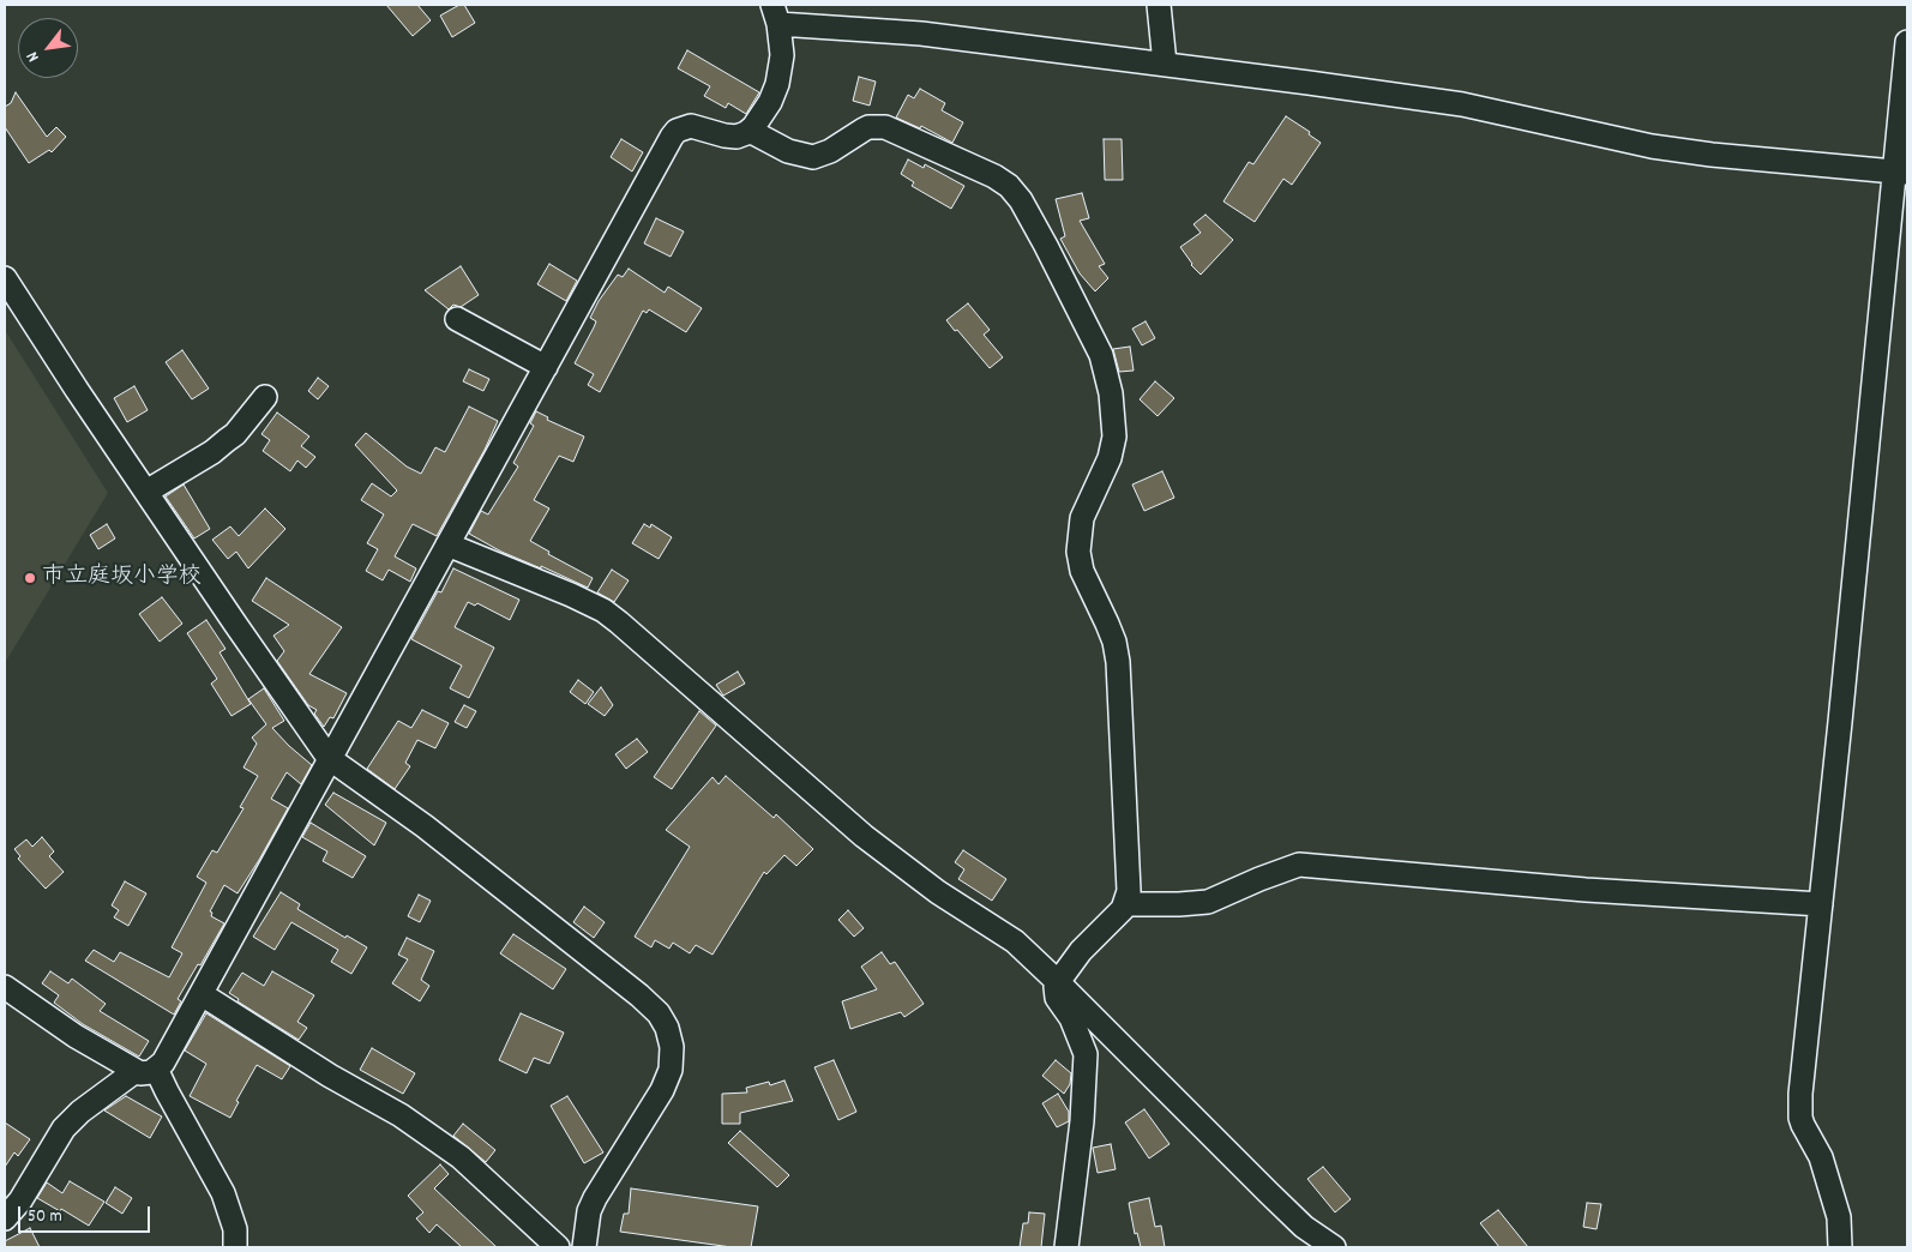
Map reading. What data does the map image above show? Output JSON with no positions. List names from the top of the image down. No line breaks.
{"places":["市立庭坂小学校"],"scale_bar":"50 m","north":"bottom left"}
